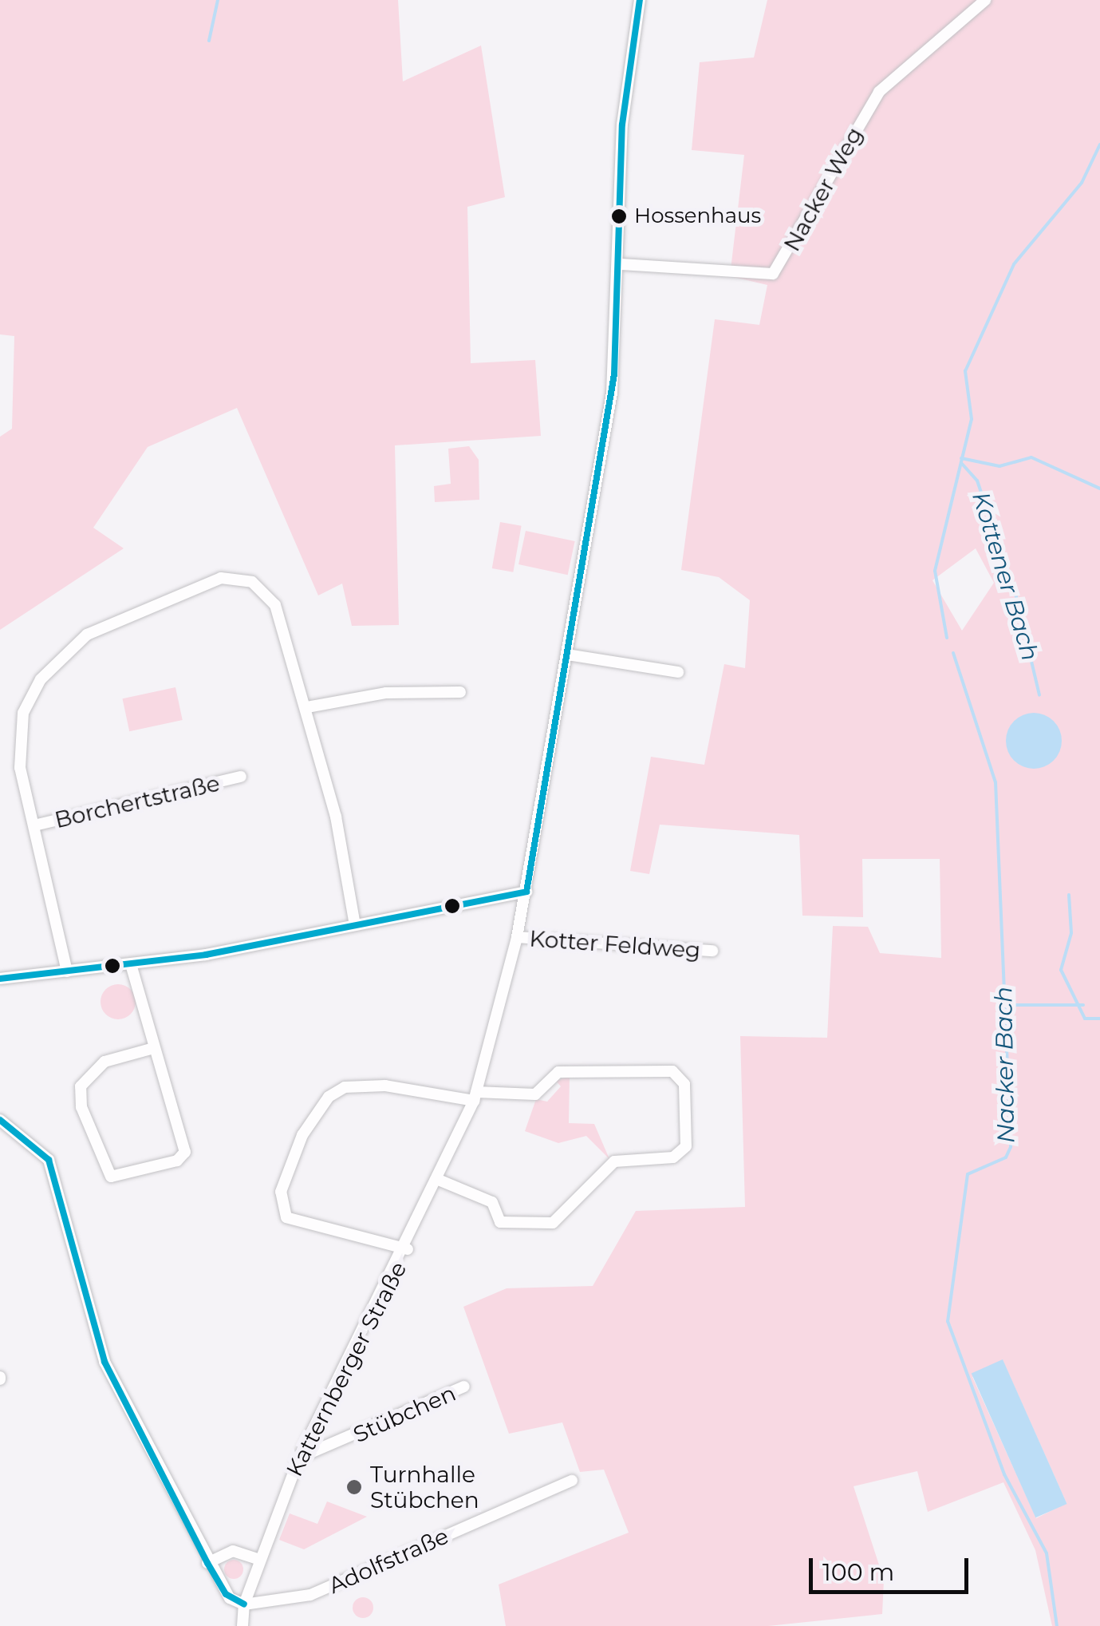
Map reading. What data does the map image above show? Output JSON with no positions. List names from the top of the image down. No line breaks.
{"streets":{"street":["Nacker Weg","Borchertstraße","Kotter Feldweg","Katternberger Straße","Stübchen","Adolfstraße"]},"crossings":[["Nacker Weg","Katternberger Straße"],["Kotter Feldweg","Katternberger Straße"],["Katternberger Straße","Stübchen"],["Katternberger Straße","Adolfstraße"]],"water":["Kottener Bach","Nacker Bach"],"places":["Hossenhaus","Turnhalle Stübchen"],"scale_bar":"100 m"}
